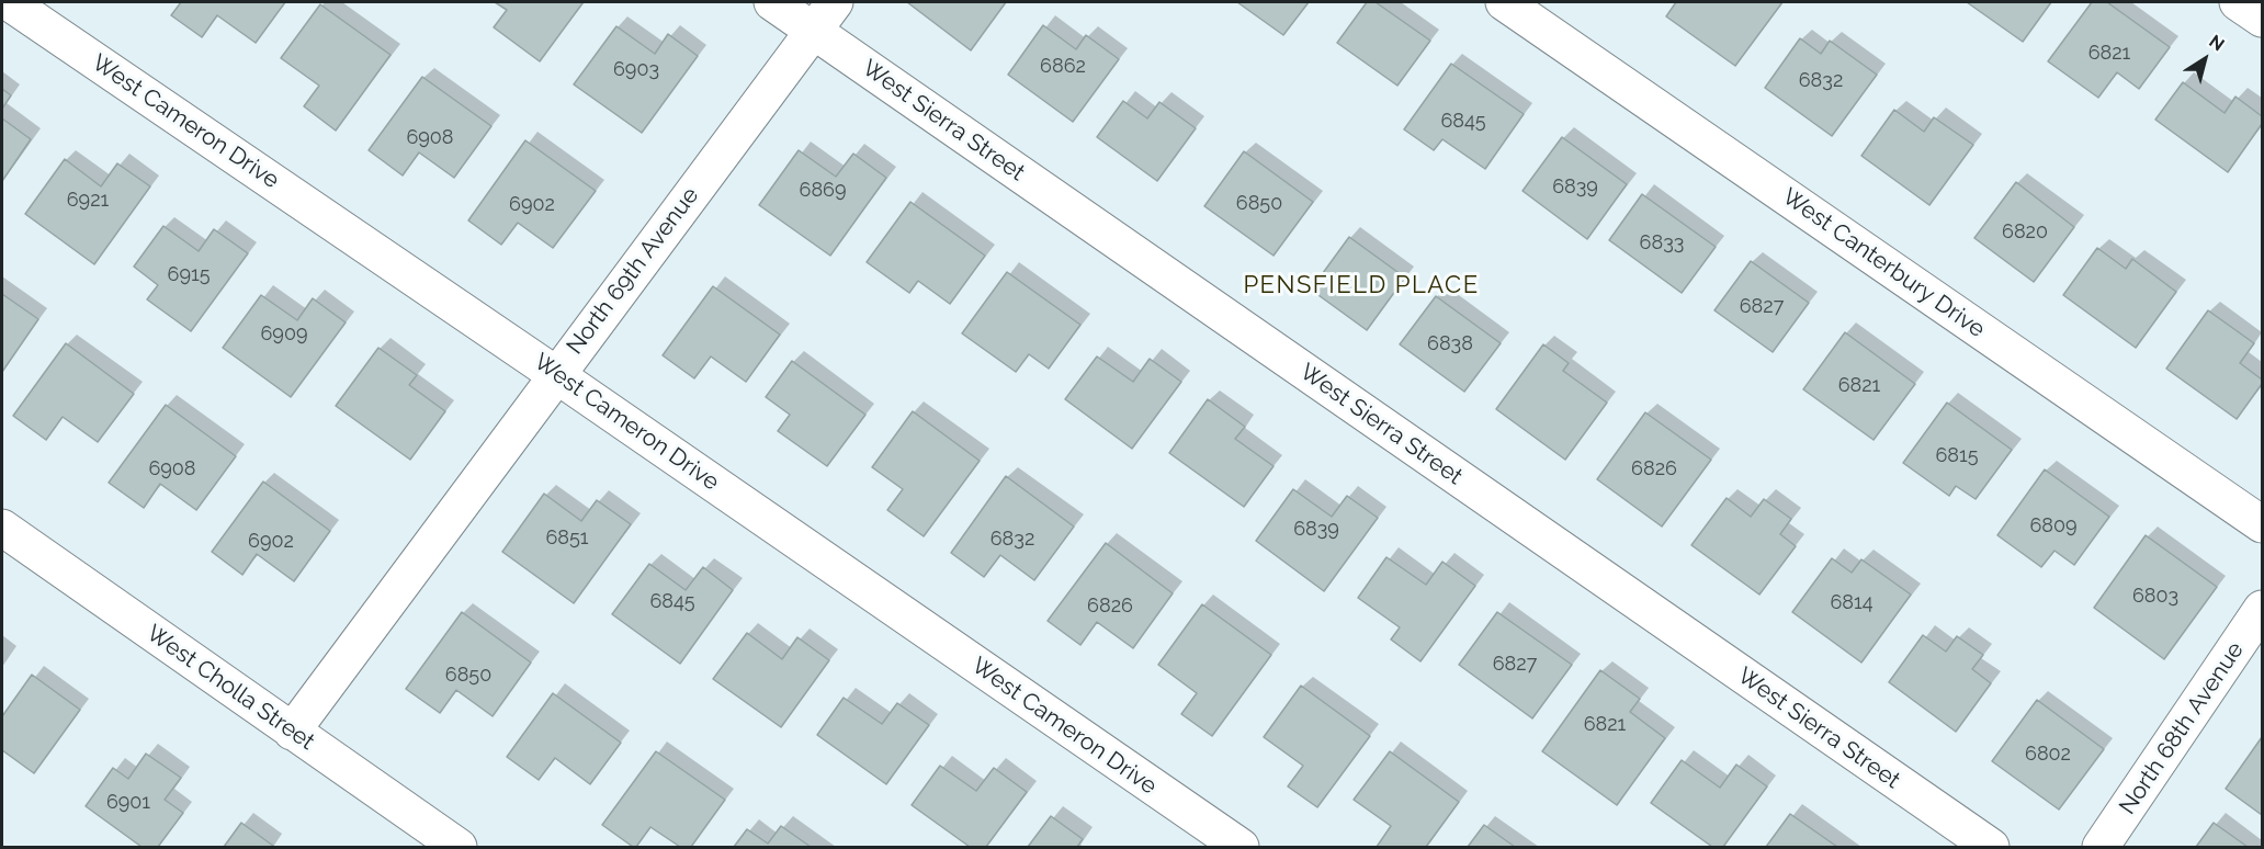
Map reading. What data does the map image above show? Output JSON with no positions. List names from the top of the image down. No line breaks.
{"streets":{"street":["West Sierra Street","West Cameron Drive","West Canterbury Drive","North 69th Avenue","West Cholla Street","North 68th Avenue"]},"crossings":[["West Sierra Street","North 69th Avenue"],["West Cameron Drive","North 69th Avenue"],["North 69th Avenue","West Cholla Street"]],"districts":["PENSFIELD PLACE"],"house_numbers":["6821","6862","6903","6832","6845","6908","6839","6869","6921","6850","6902","6820","6833","6915","6827","6909","6838","6821","6815","6908","6826","6809","6839","6851","6832","6902","6803","6845","6814","6826","6827","6850","6821","6802","6901"],"north":"top right"}
